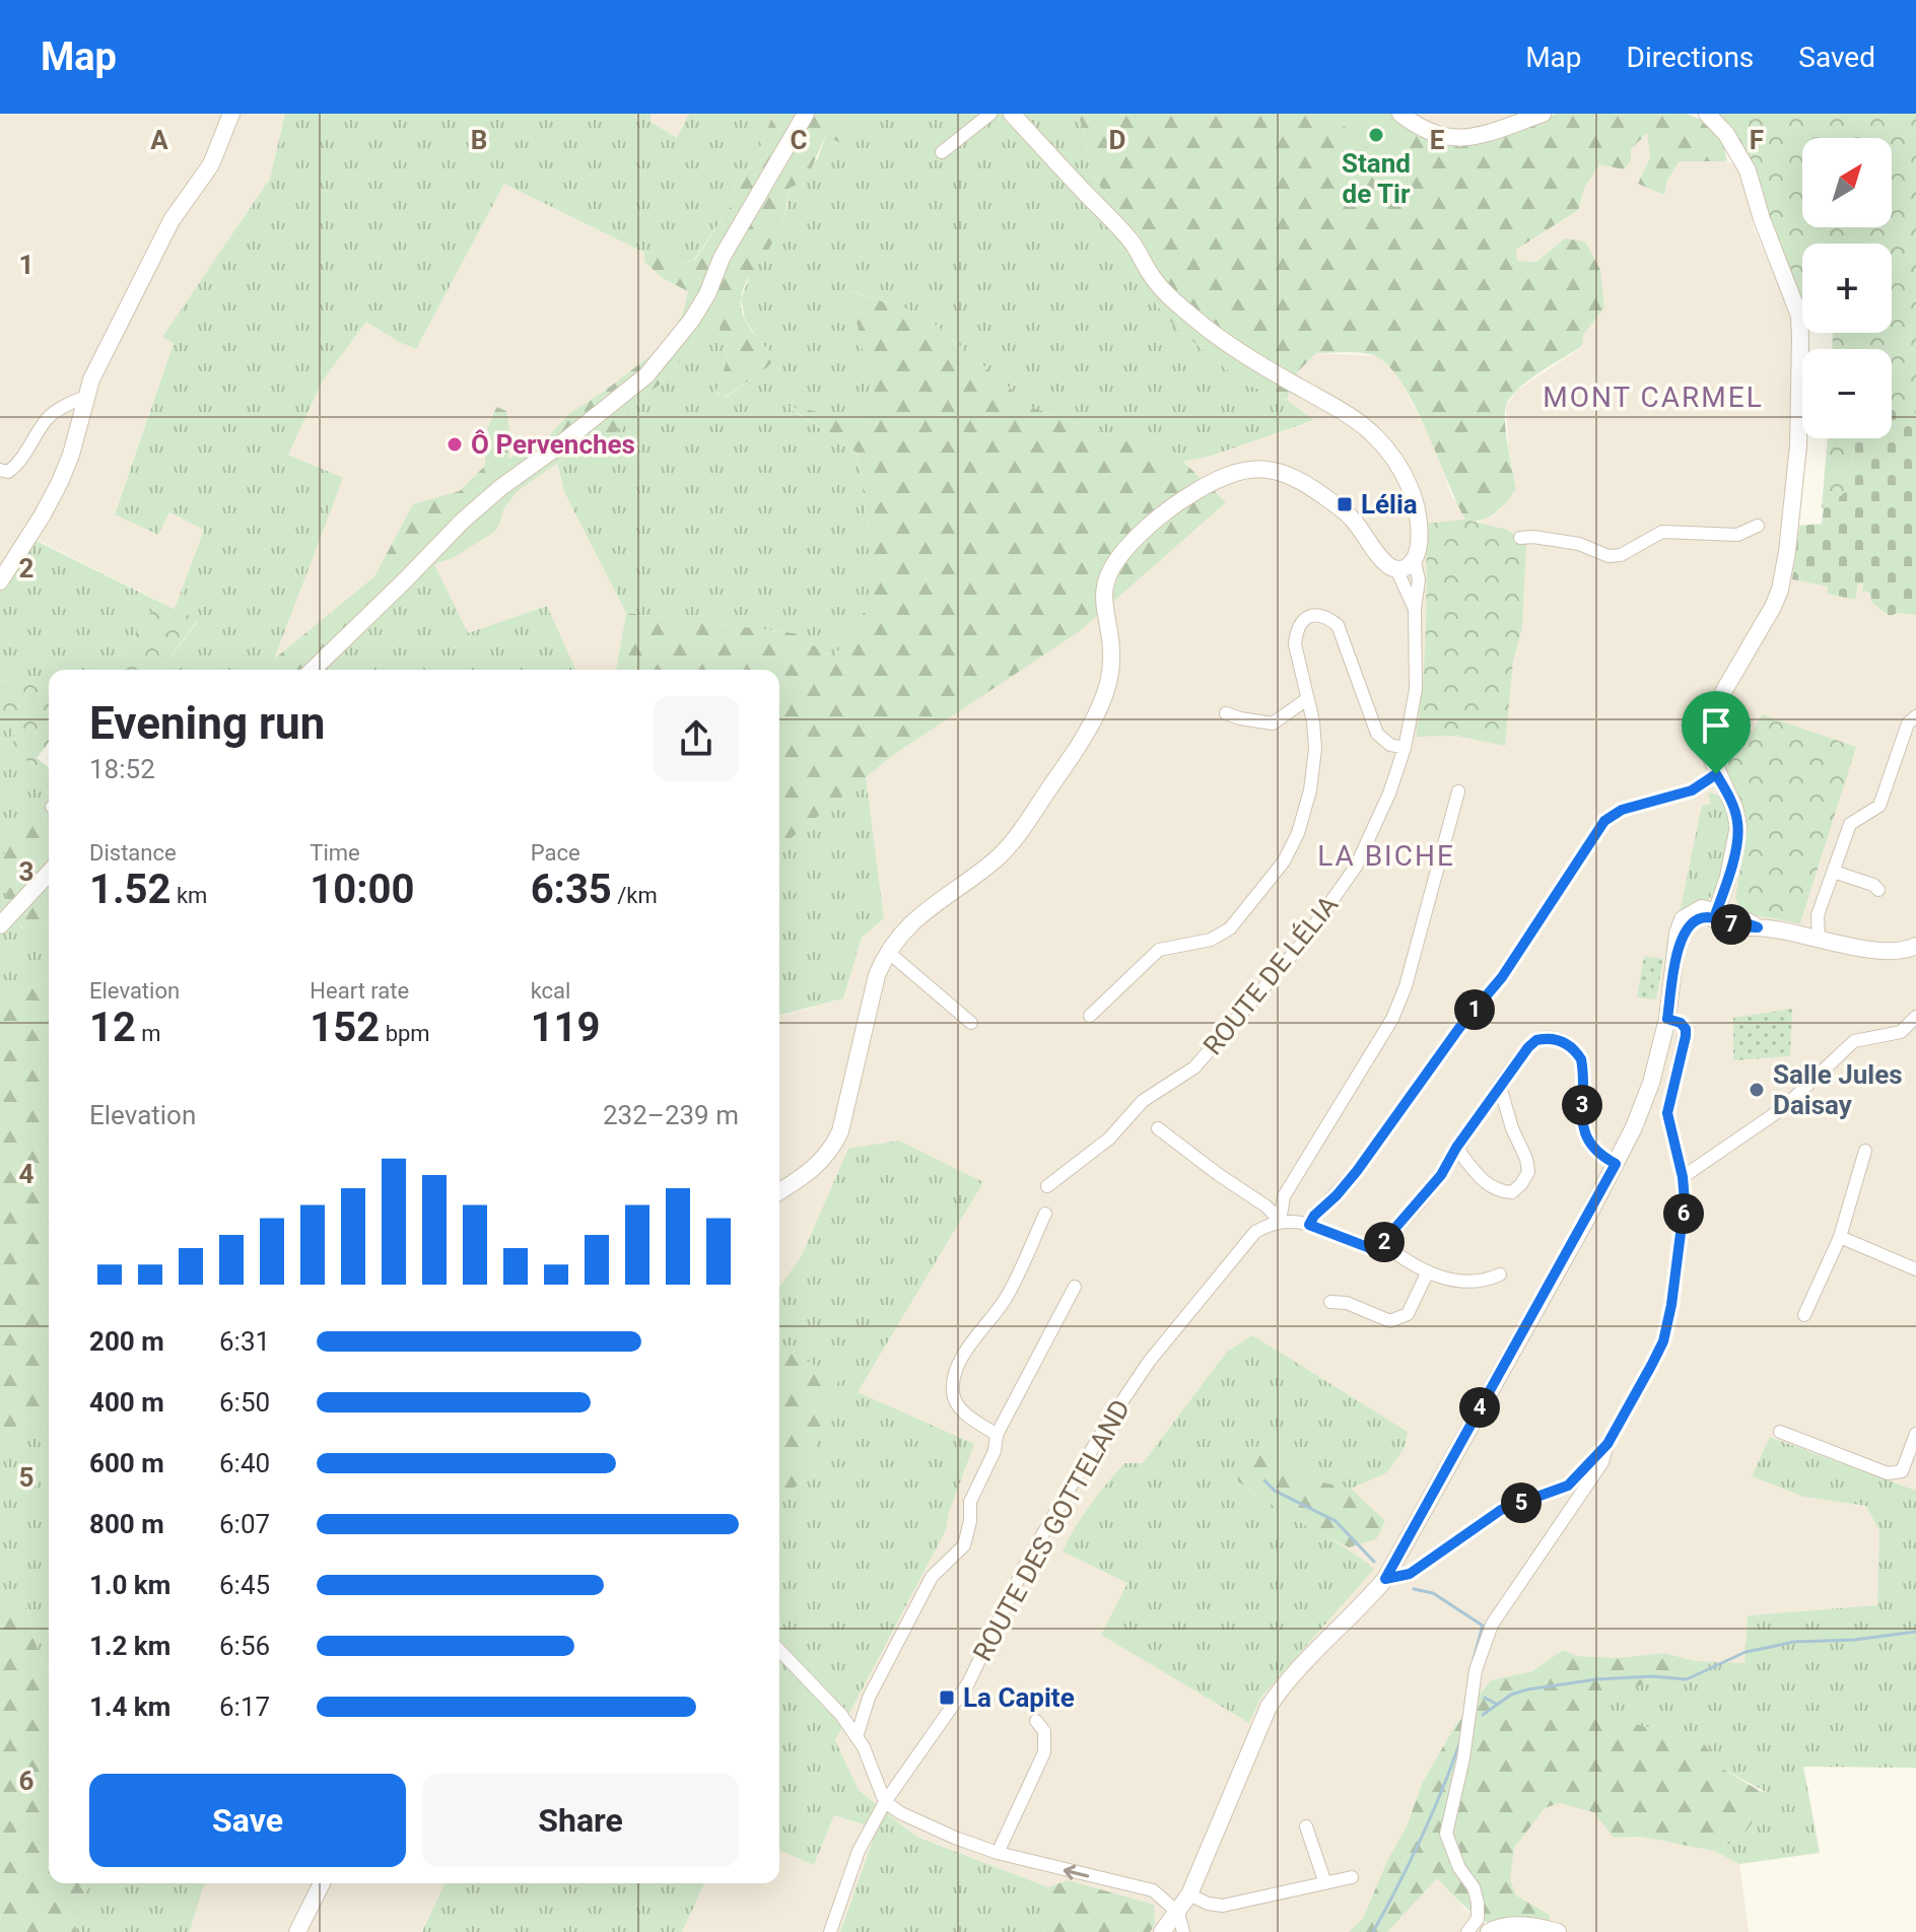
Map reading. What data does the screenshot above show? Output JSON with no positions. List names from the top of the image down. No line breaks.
{"streets":{"street":["ROUTE DE LÉLIA","ROUTE DES GOTTELAND"]},"districts":["MONT CARMEL","LA BICHE"],"places":{"other":["Stand de Tir","Ô Pervenches","Salle Jules Daisay"],"transit":["Lélia","La Capite"]},"north":"top right","page":{"header":"Map","nav":["Map","Directions","Saved"],"map_buttons":["+","−"],"heading":["Evening run","18:52"],"stats":[["Distance","1.52 km"],["Time","10:00"],["Pace","6:35 /km"],["Elevation","12 m"],["Heart rate","152 bpm"],["kcal","119"]],"pins":["7","1","3","6","2","4","5"],"chart":["Elevation","232–239 m"],"list":[{"name":"200 m","note":"6:31"},{"name":"400 m","note":"6:50"},{"name":"600 m","note":"6:40"},{"name":"800 m","note":"6:07"},{"name":"1.0 km","note":"6:45"},{"name":"1.2 km","note":"6:56"},{"name":"1.4 km","note":"6:17"}],"buttons":["Save","Share"]},"grid":{"columns":["A","B","C","D","E","F"],"rows":["1","2","3","4","5","6"]}}
